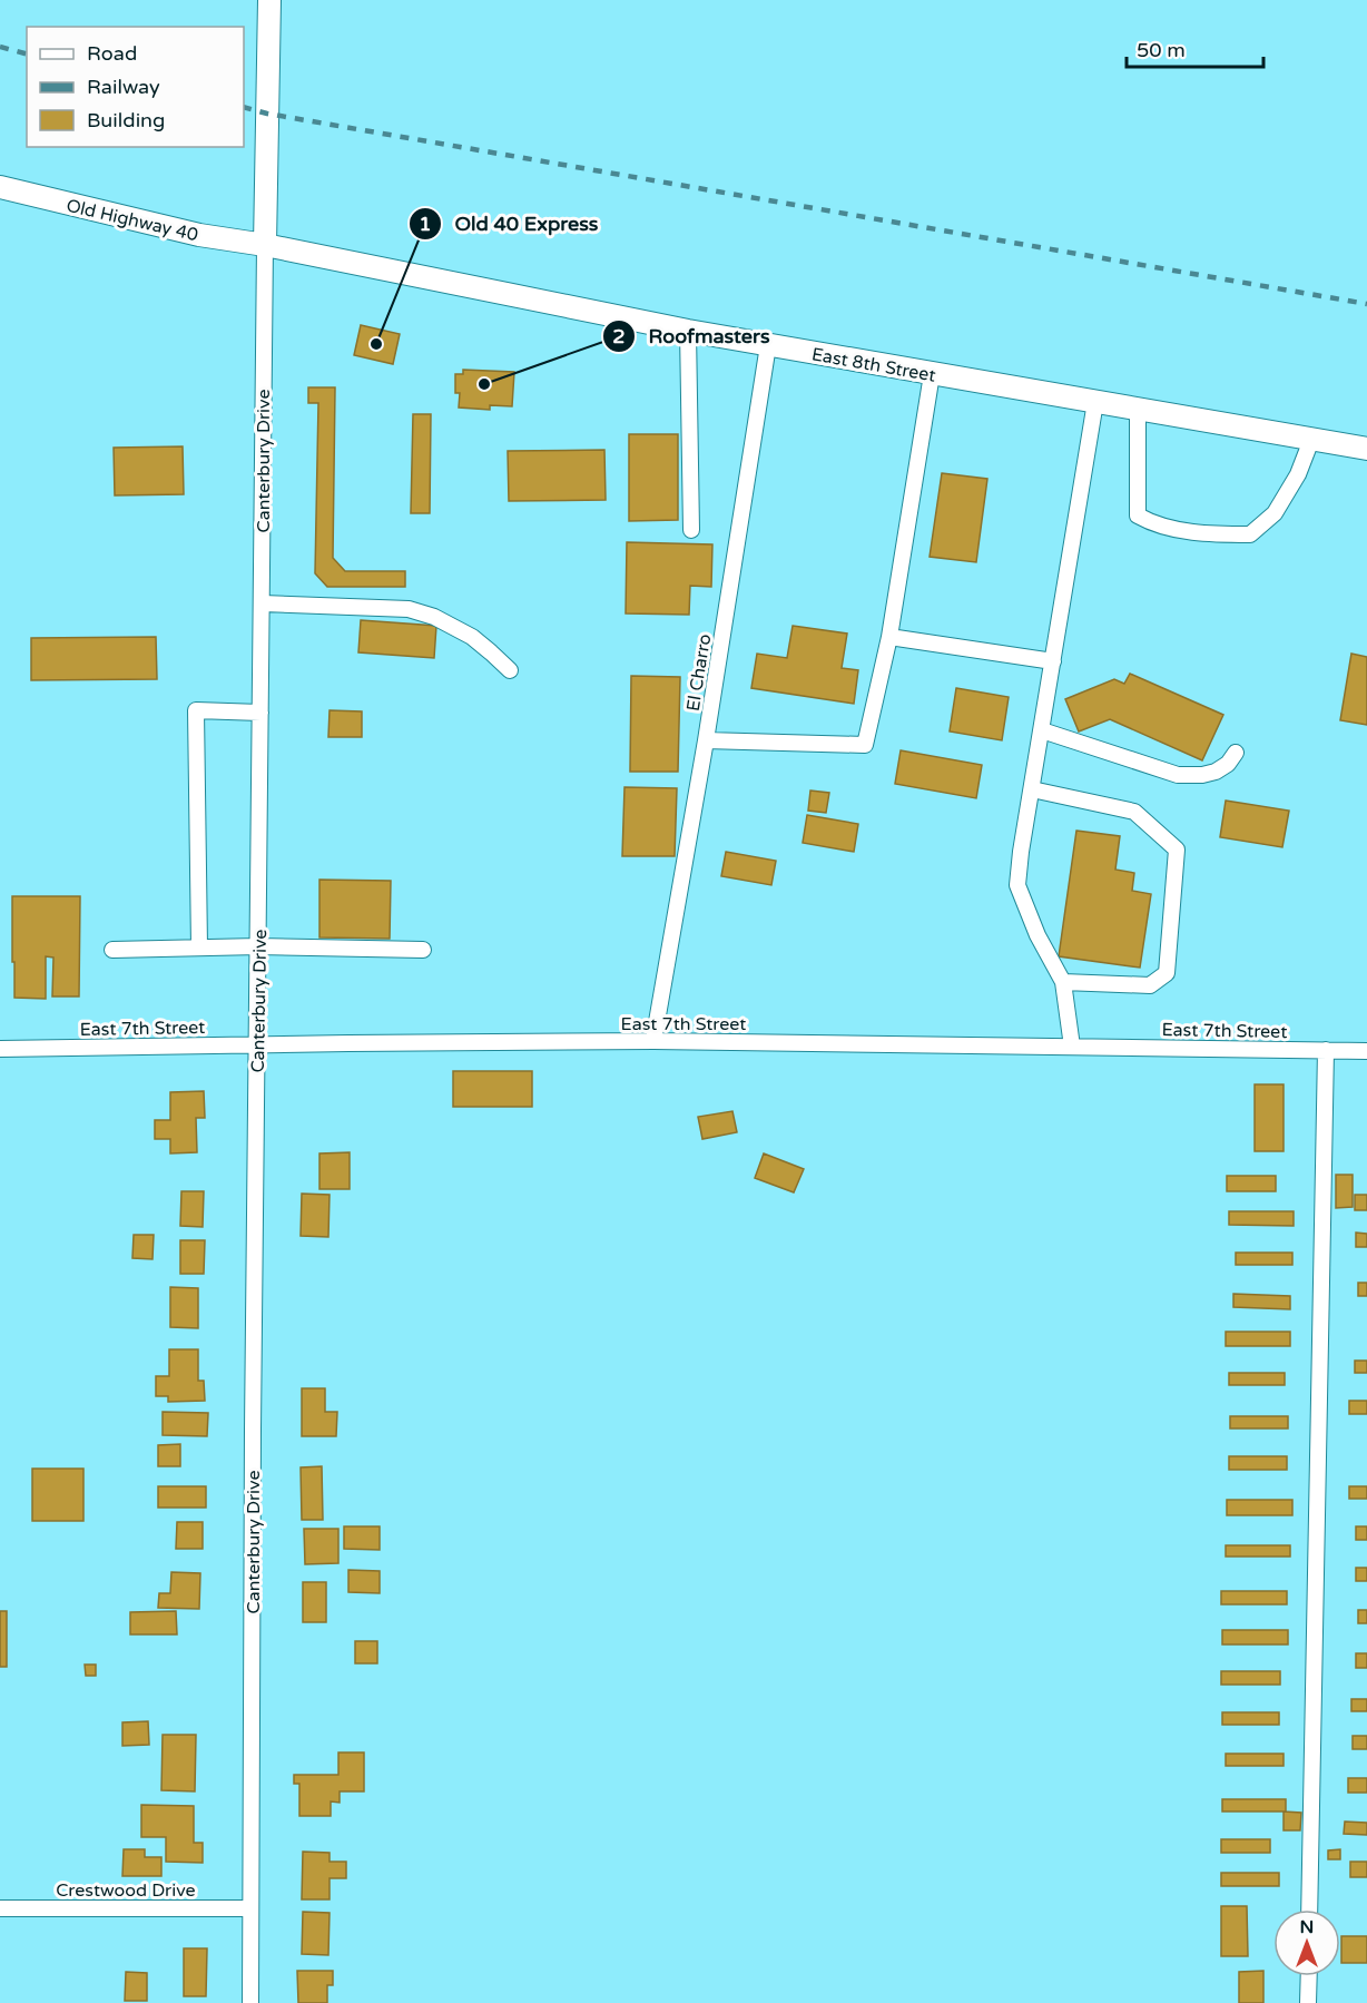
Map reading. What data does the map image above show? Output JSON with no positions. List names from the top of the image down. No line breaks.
{"streets":{"main road":["Old Highway 40","East 8th Street","Canterbury Drive"],"street":["El Charro","East 7th Street","Crestwood Drive"]},"crossings":[["Old Highway 40","East 8th Street"],["Old Highway 40","Canterbury Drive"],["East 8th Street","Canterbury Drive"],["East 8th Street","El Charro"],["Canterbury Drive","East 7th Street"],["Canterbury Drive","Crestwood Drive"],["El Charro","East 7th Street"]],"places":["Old 40 Express","Roofmasters"],"legend":["Road","Railway","Building"],"scale_bar":"50 m","north":"top"}
